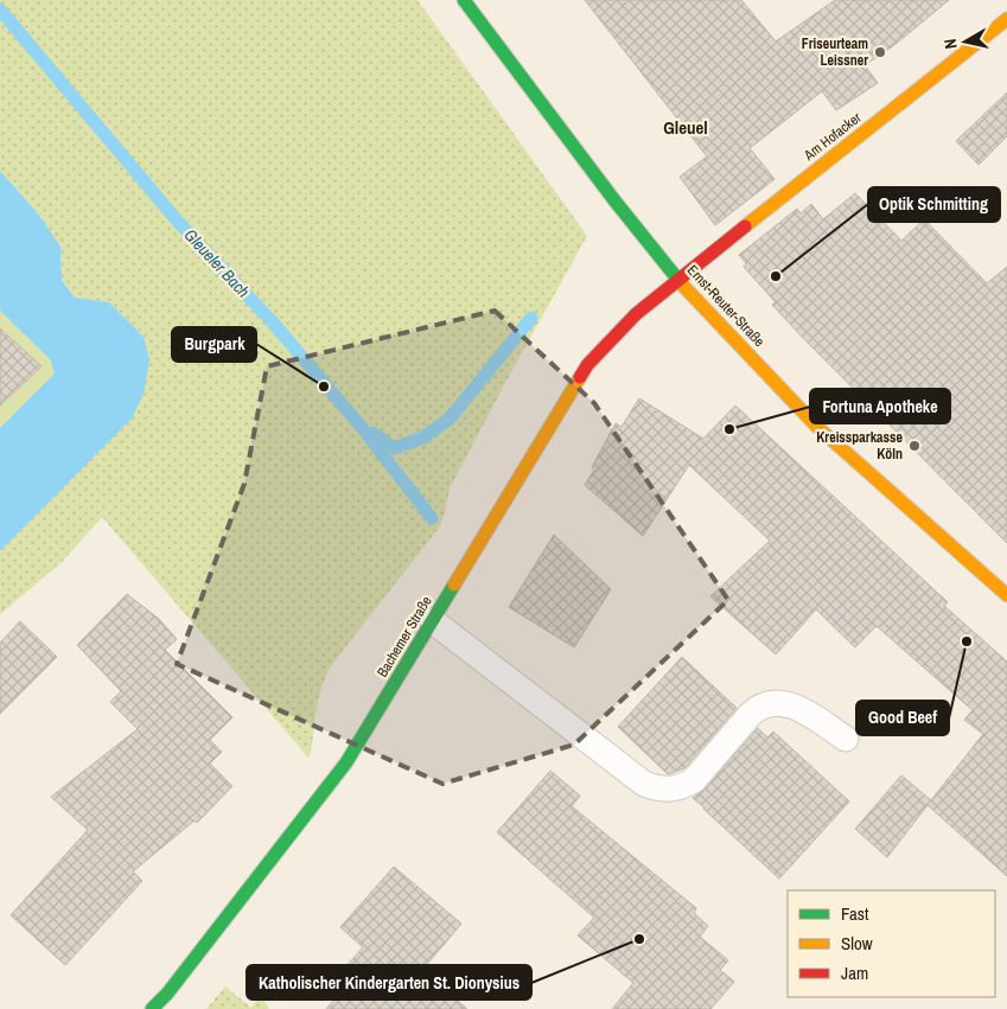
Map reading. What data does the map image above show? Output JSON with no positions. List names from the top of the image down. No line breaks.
{"streets":{"street":["Am Hofacker","Ernst-Reuter-Straße","Bachemer Straße"]},"crossings":[["Am Hofacker","Ernst-Reuter-Straße"],["Am Hofacker","Bachemer Straße"],["Ernst-Reuter-Straße","Bachemer Straße"]],"districts":["Gleuel"],"water":["Gleueler Bach"],"places":["Friseurteam Leissner","Optik Schmitting","Burgpark","Fortuna Apotheke","Kreissparkasse Köln","Good Beef","Katholischer Kindergarten St. Dionysius"],"legend":["Fast","Slow","Jam"],"north":"left"}
